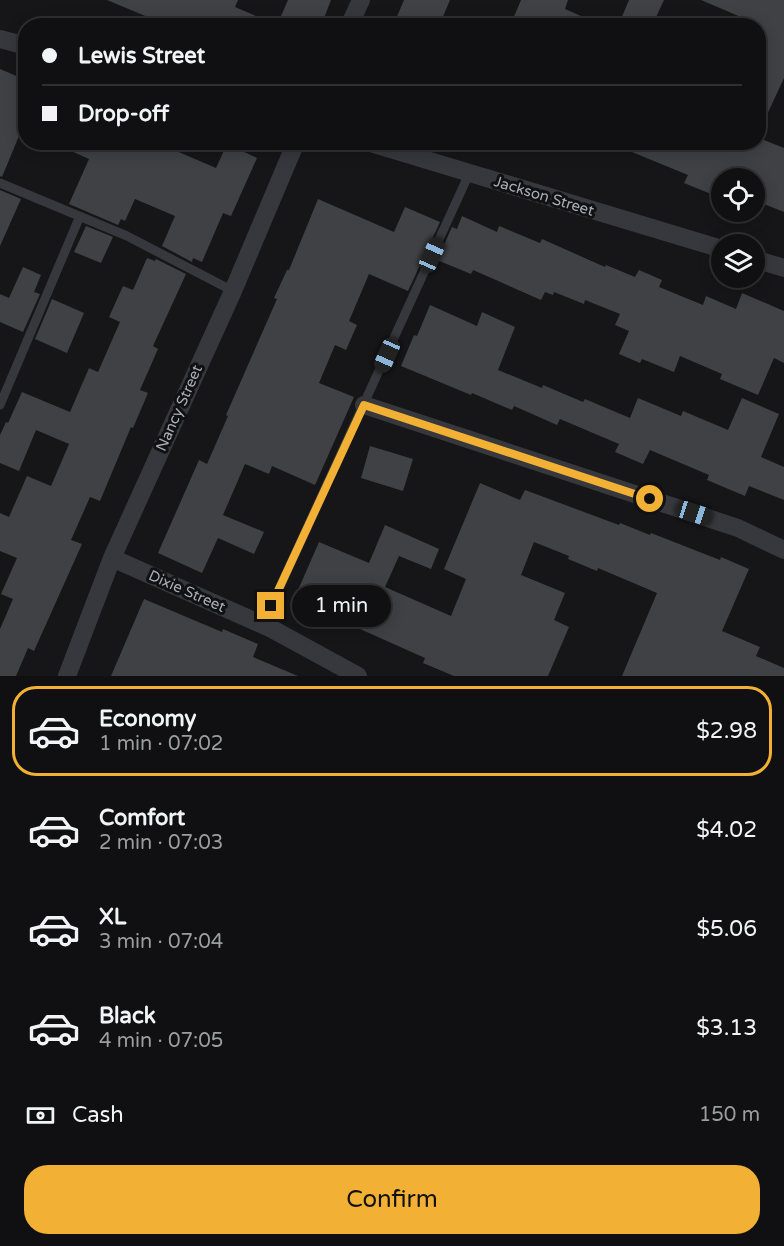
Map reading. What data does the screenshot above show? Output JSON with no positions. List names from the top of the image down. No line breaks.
{"streets":{"street":["Jackson Street","Nancy Street","Dixie Street"]},"crossings":[["Nancy Street","Dixie Street"]],"page":{"banner":["Lewis Street","Drop-off"],"bubble":"1 min","list":[{"name":"Economy","note":"1 min · 07:02","value":"$2.98"},{"name":"Comfort","note":"2 min · 07:03","value":"$4.02"},{"name":"XL","note":"3 min · 07:04","value":"$5.06"},{"name":"Black","note":"4 min · 07:05","value":"$3.13"}],"pay":["Cash","150 m"],"buttons":"Confirm"}}
